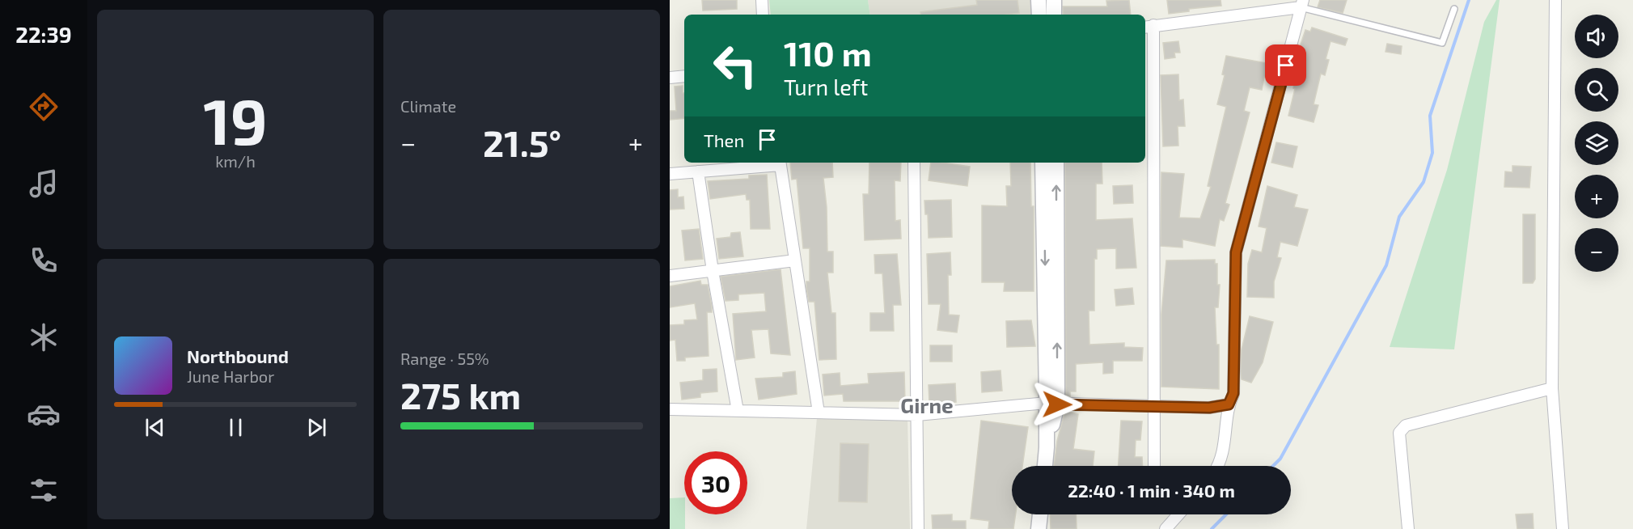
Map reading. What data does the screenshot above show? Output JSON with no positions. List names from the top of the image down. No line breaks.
{"districts":["Girne"],"page":{"tabs":"22:39","tile":[["19","km/h"],"Climate",["Range · 55%","275 km"]],"map_buttons":["+","−"],"turn":["110 m","Turn left"],"then":"Then","heat":["−","21.5°","+"],"song":["Northbound","June Harbor"],"limit":"30","trip":"22:40 · 1 min · 340 m"}}
